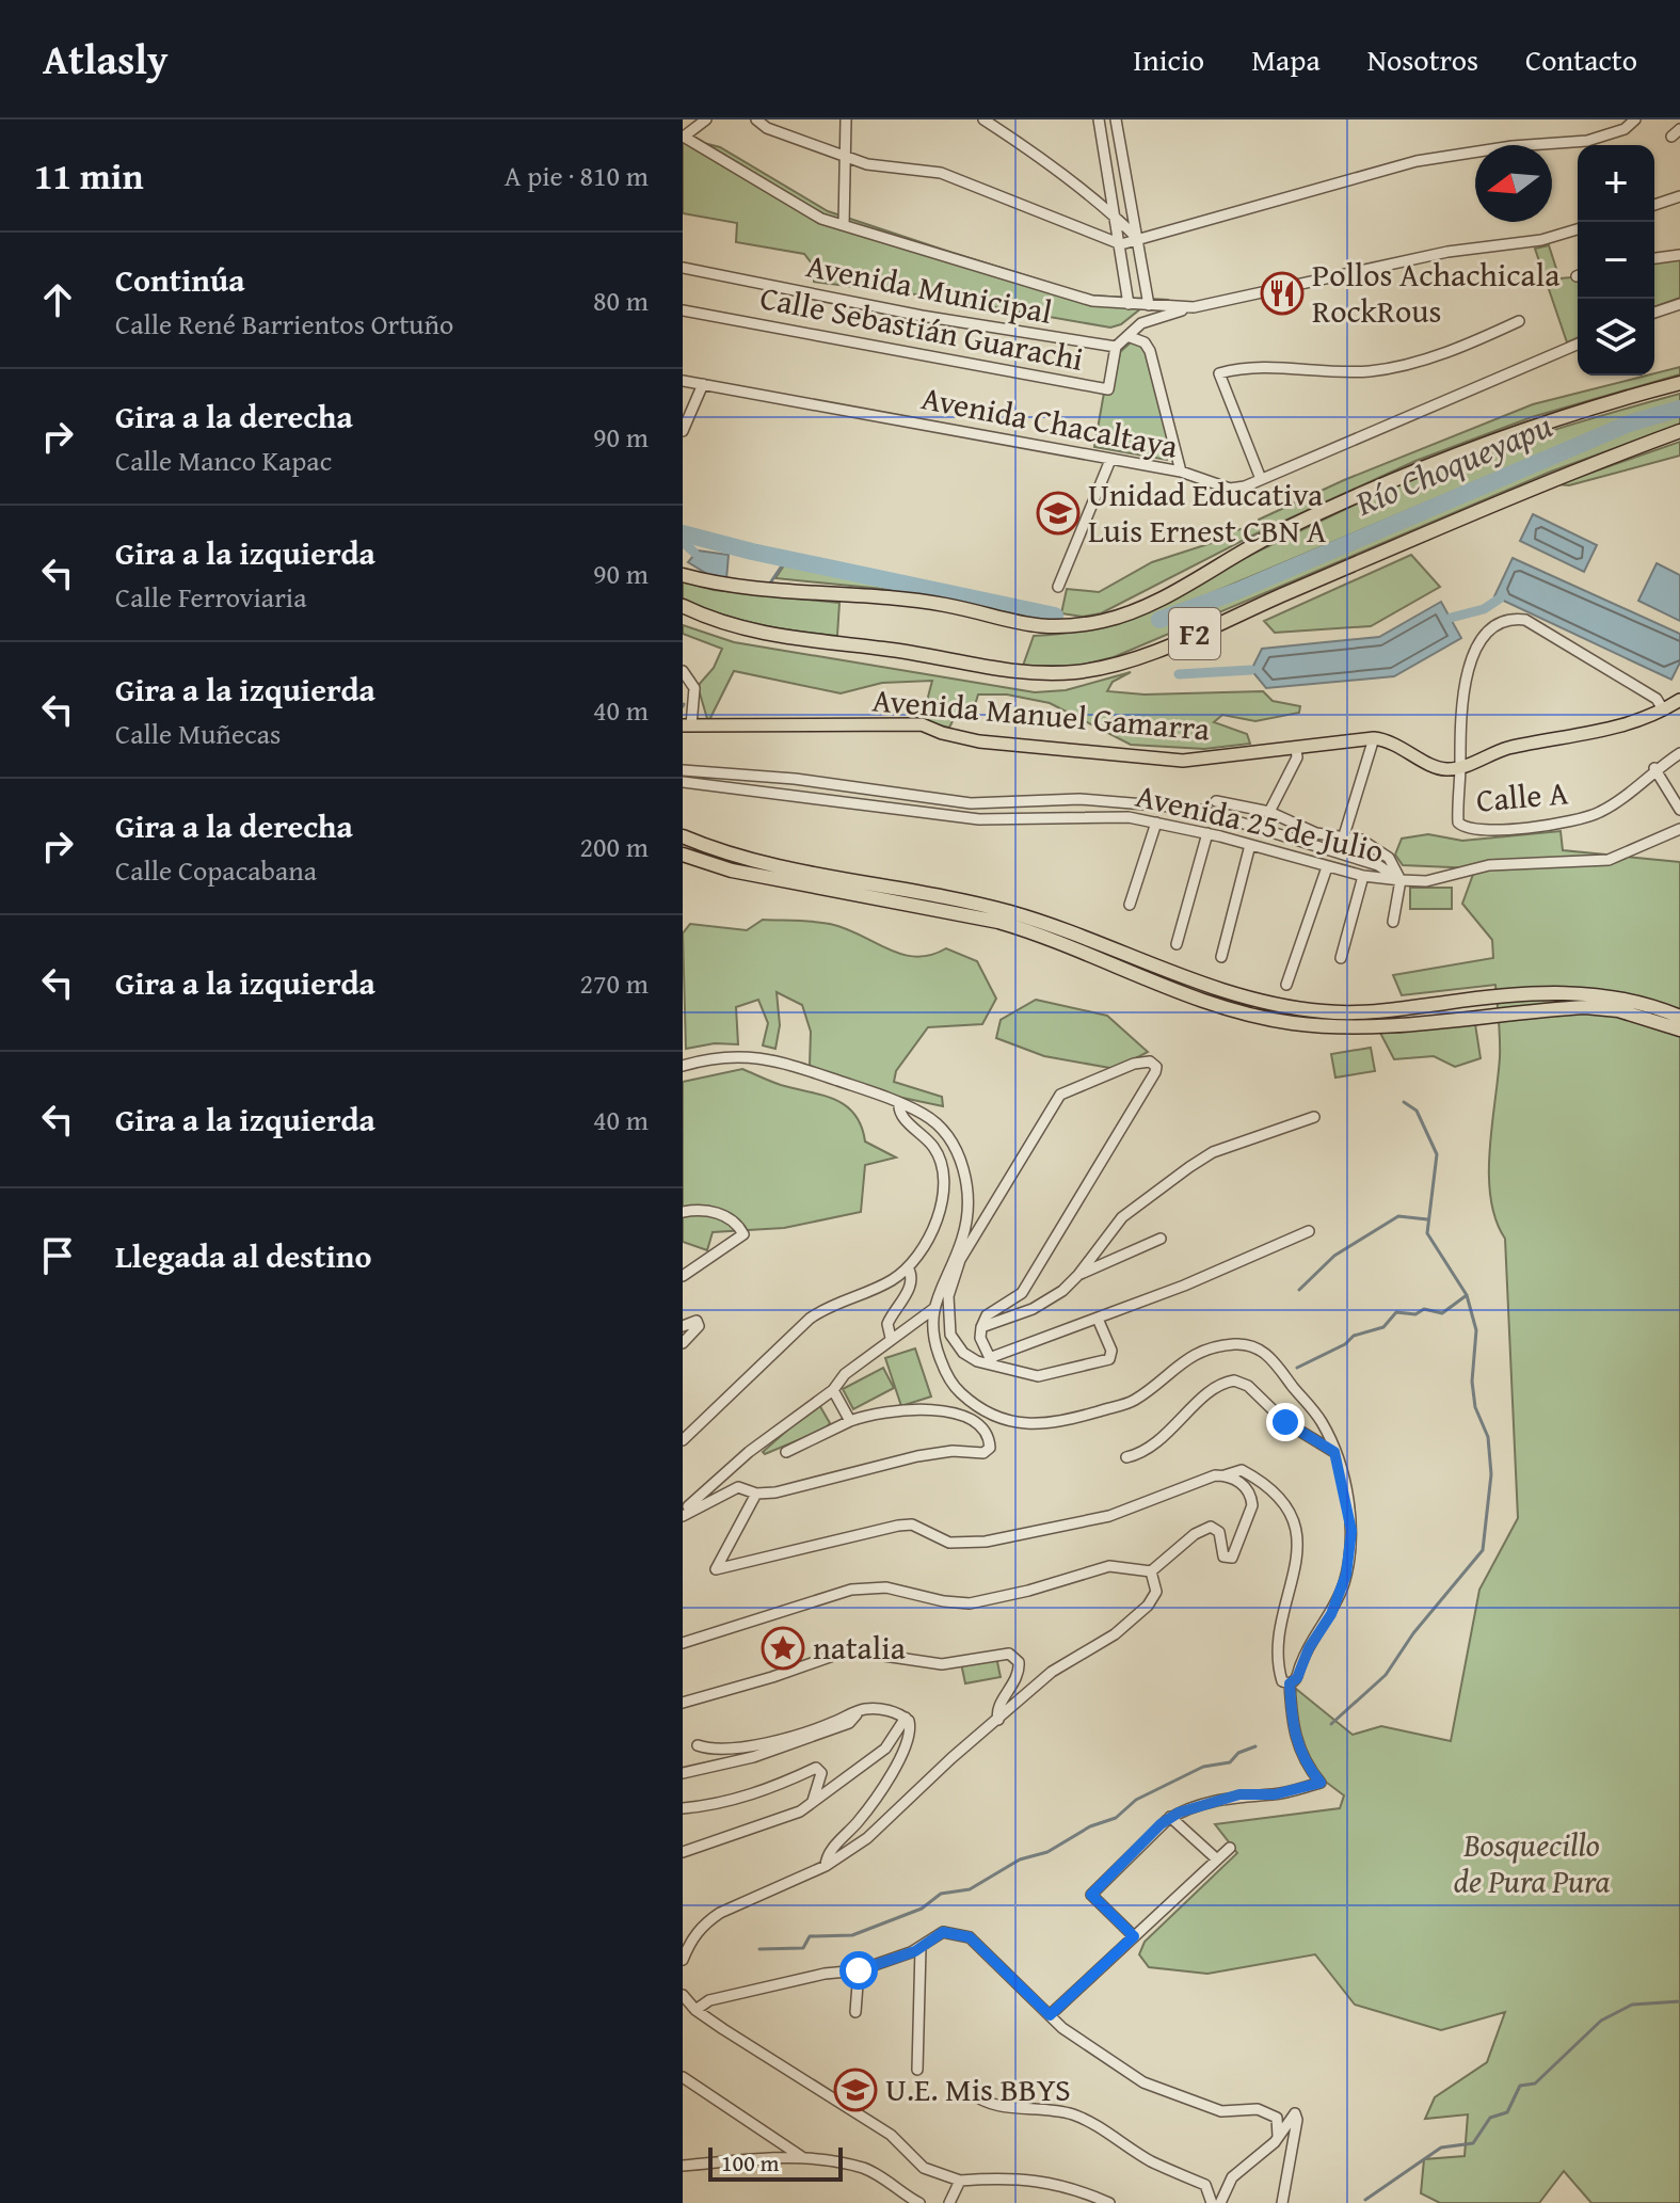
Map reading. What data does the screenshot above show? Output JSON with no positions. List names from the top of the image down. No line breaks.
{"streets":{"highway":["F2"],"main road":["Avenida Manuel Gamarra"],"street":["Avenida Municipal","Calle Sebastián Guarachi","Avenida Chacaltaya","Calle A","Avenida 25 de Julio"]},"crossings":[["Avenida Municipal","Calle Sebastián Guarachi"],["Avenida Manuel Gamarra","Calle A"]],"water":["Río Choqueyapu"],"parks":["Bosquecillo de Pura Pura"],"places":{"restaurant":["Pollos Achachicala RockRous"],"school or university":["Unidad Educativa Luis Ernest CBN A","U.E. Mis BBYS"],"place":["natalia"]},"scale_bar":"100 m","north":"left","page":{"header":"Atlasly","nav":["Inicio","Mapa","Nosotros","Contacto"],"heading":["11 min","A pie · 810 m"],"map_buttons":["+","−"],"list":[["Continúa","Calle René Barrientos Ortuño","80 m"],["Gira a la derecha","Calle Manco Kapac","90 m"],["Gira a la izquierda","Calle Ferroviaria","90 m"],["Gira a la izquierda","Calle Muñecas","40 m"],["Gira a la derecha","Calle Copacabana","200 m"],["Gira a la izquierda","270 m"],["Gira a la izquierda","40 m"],"Llegada al destino"],"scale":"100 m"}}
